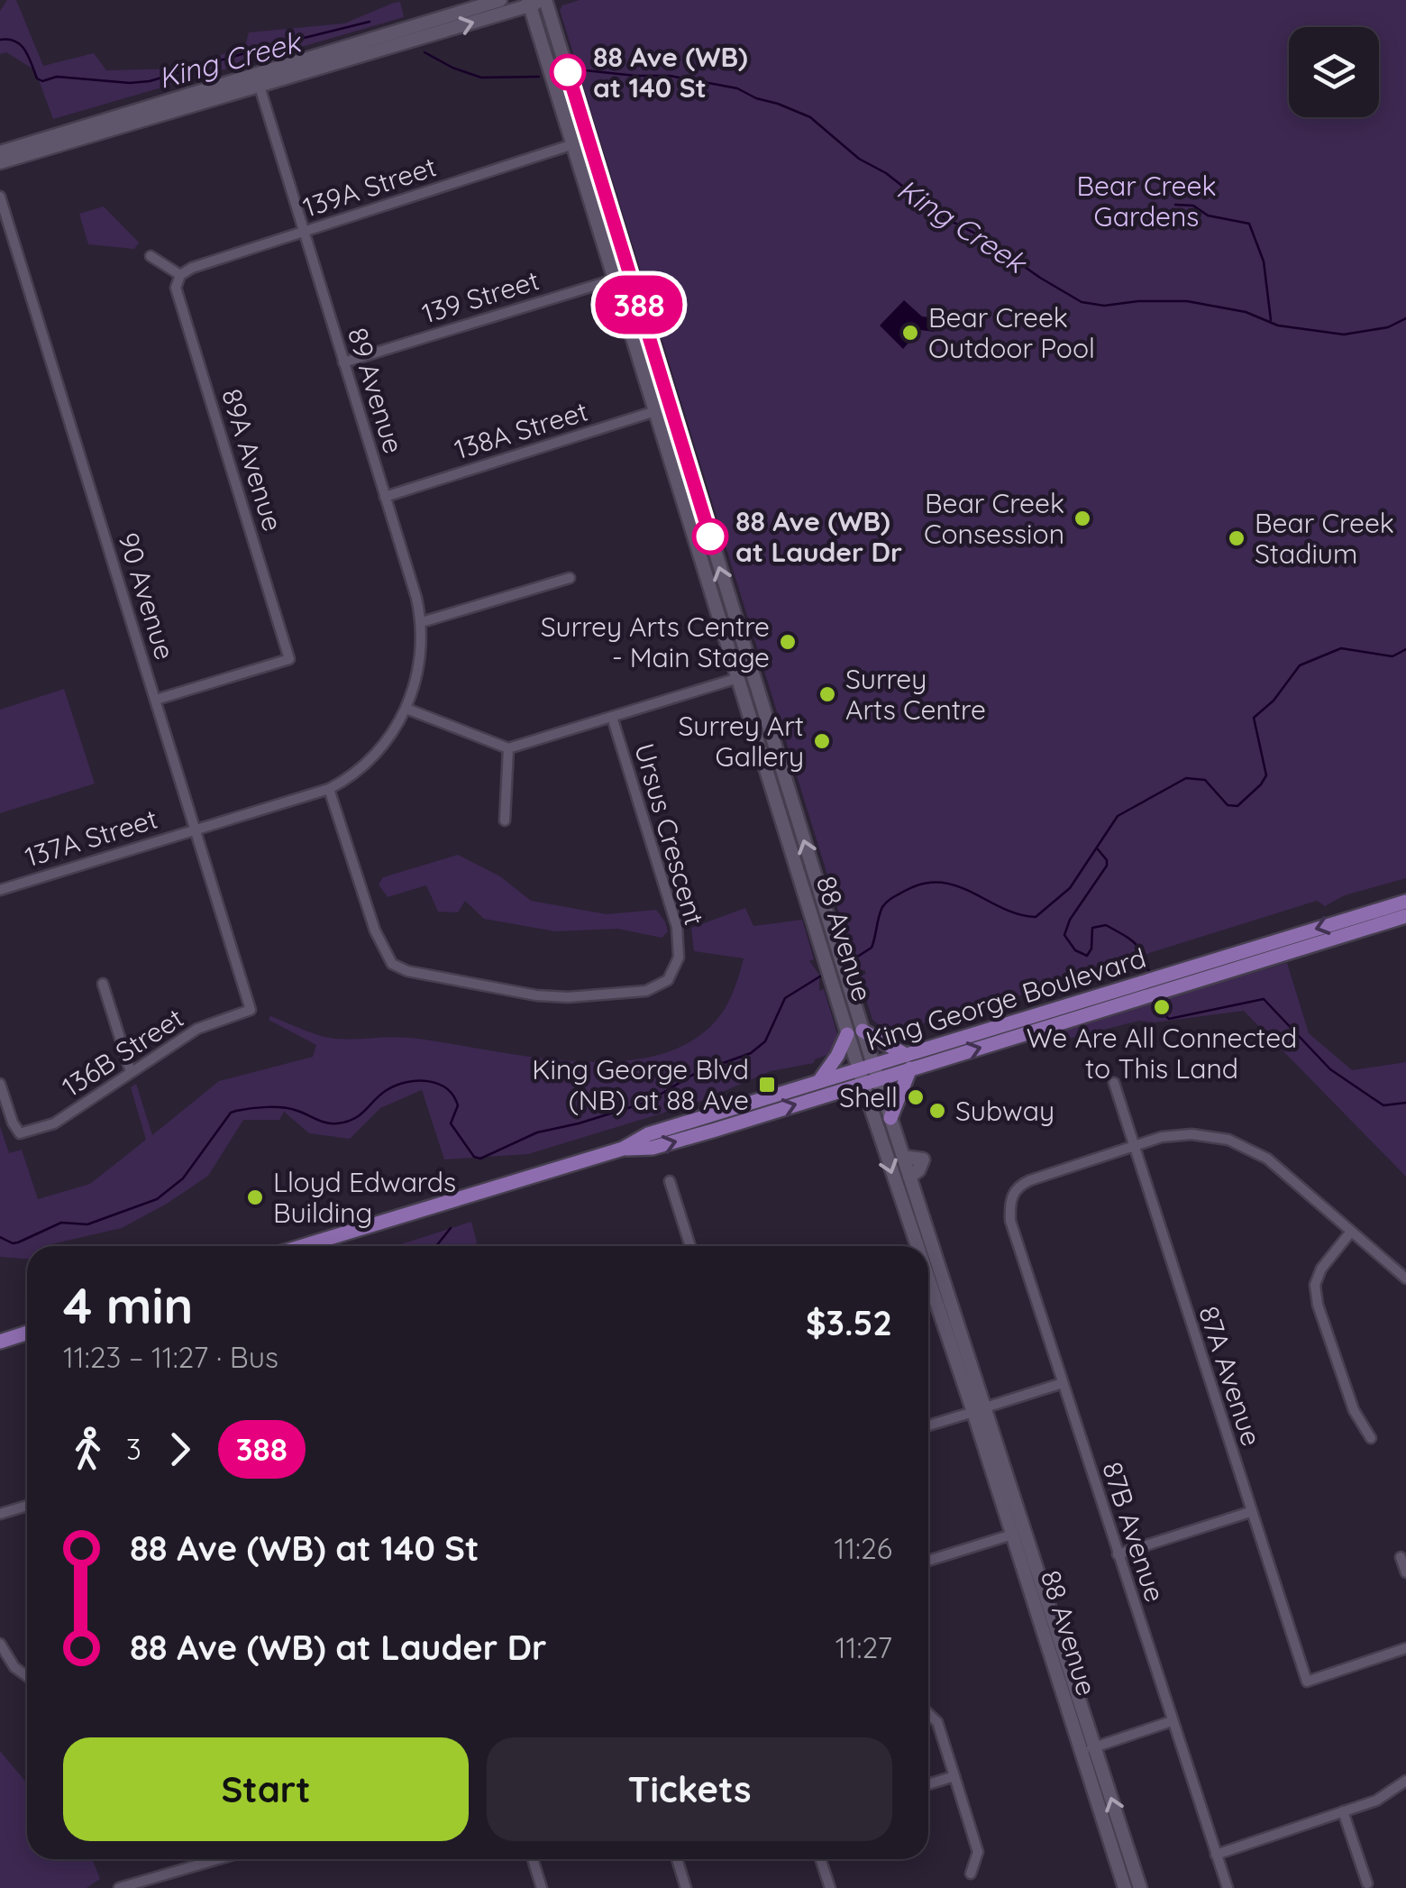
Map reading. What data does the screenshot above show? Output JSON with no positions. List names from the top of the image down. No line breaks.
{"streets":{"main road":["88 Avenue","King George Boulevard"],"street":["139A Street","139 Street","89 Avenue","138A Street","89A Avenue","90 Avenue","Ursus Crescent","137A Street","136B Street","87A Avenue","87B Avenue"]},"crossings":[["139A Street","89 Avenue"],["139A Street","89A Avenue"],["139A Street","88 Avenue"],["139 Street","89 Avenue"],["139 Street","88 Avenue"],["89 Avenue","138A Street"],["89 Avenue","Ursus Crescent"],["89 Avenue","137A Street"],["138A Street","88 Avenue"],["89A Avenue","90 Avenue"],["90 Avenue","137A Street"],["90 Avenue","136B Street"],["Ursus Crescent","137A Street"],["88 Avenue","King George Boulevard"],["87A Avenue","87B Avenue"]],"water":["King Creek"],"parks":["Bear Creek Gardens"],"places":{"other":["88 Ave (WB) at 140 St","Bear Creek Outdoor Pool","Bear Creek Consession","88 Ave (WB) at Lauder Dr","Bear Creek Stadium","Surrey Arts Centre - Main Stage","Surrey Arts Centre","Surrey Art Gallery","We Are All Connected to This Land","Shell","Subway","Lloyd Edwards Building"],"transit":["King George Blvd (NB) at 88 Ave"]},"lines":["bus line 388"],"page":{"on_map":"388","heading":["4 min","11:23 – 11:27 · Bus","$3.52"],"legs":["3","388"],"list":[{"name":"88 Ave (WB) at 140 St","value":"11:26"},{"name":"88 Ave (WB) at Lauder Dr","value":"11:27"}],"buttons":["Start","Tickets"]}}
